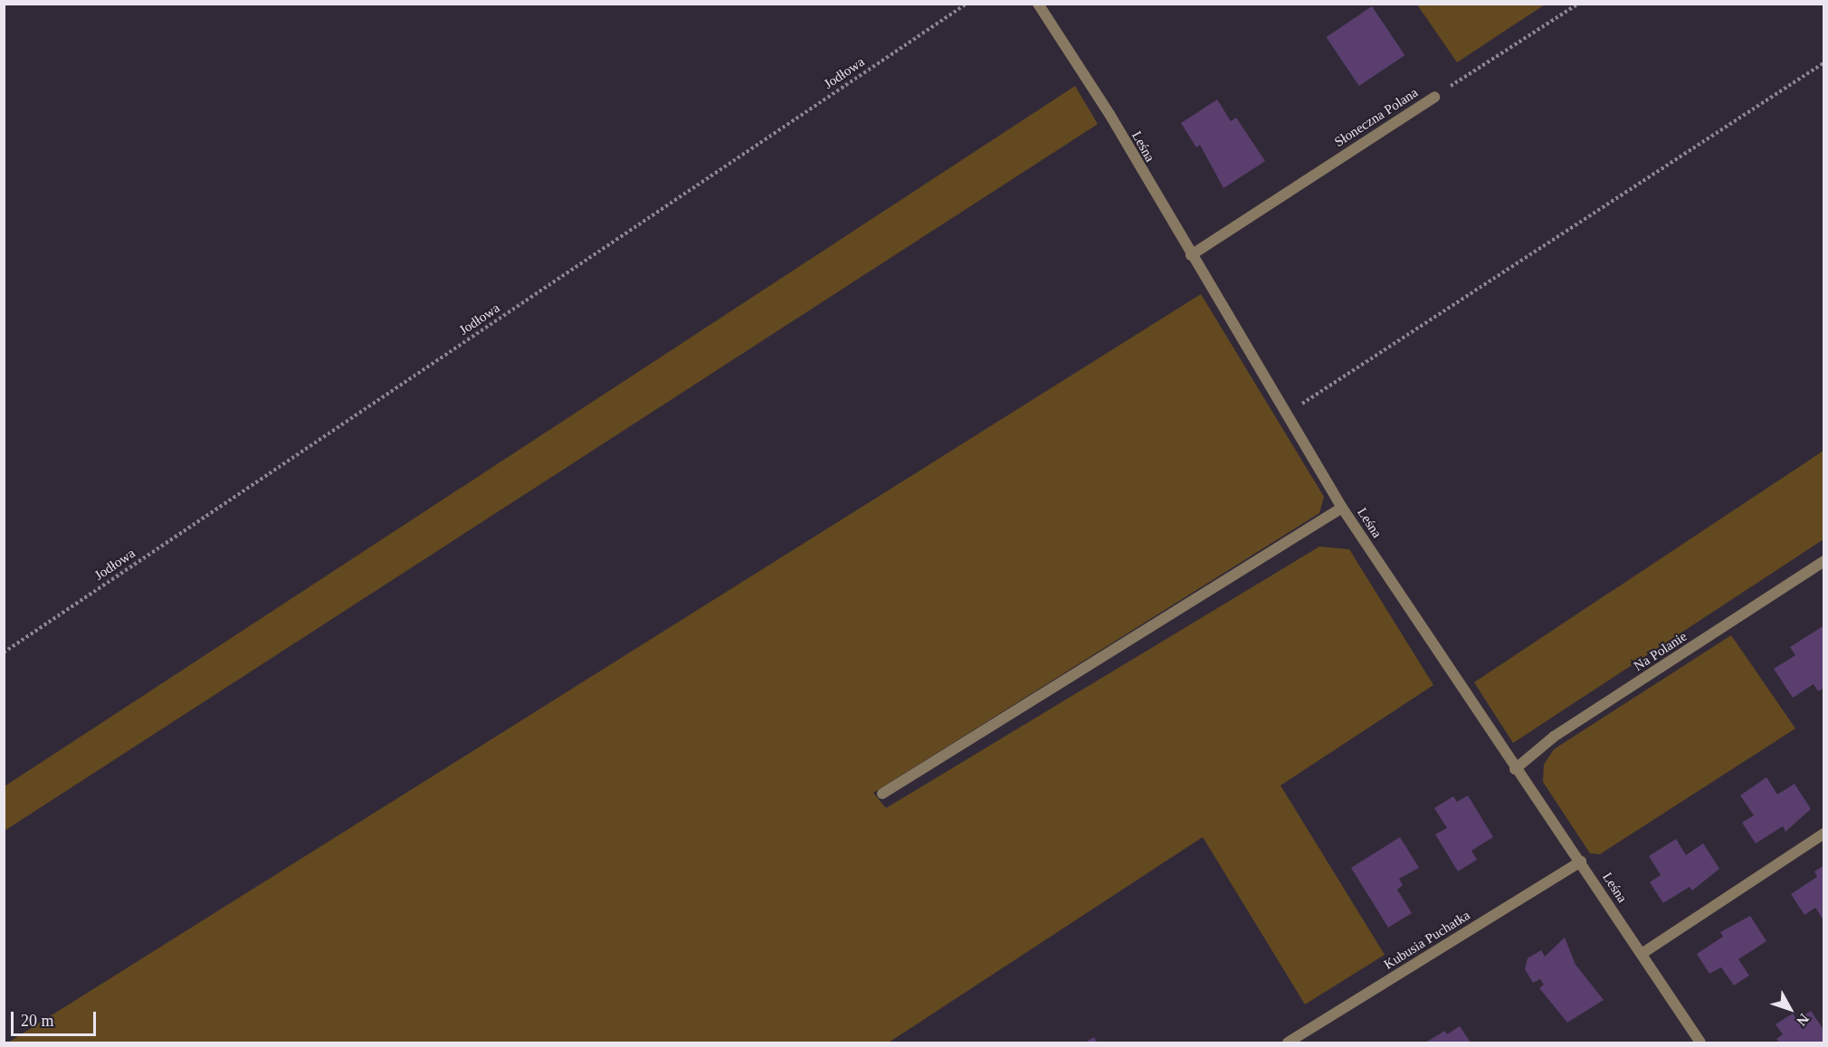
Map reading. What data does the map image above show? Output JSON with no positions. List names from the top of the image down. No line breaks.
{"streets":{"street":["Słoneczna Polana","Leśna","Na Polanie","Kubusia Puchatka"],"path":["Jodłowa"]},"crossings":[["Słoneczna Polana","Leśna"],["Leśna","Na Polanie"],["Leśna","Kubusia Puchatka"]],"scale_bar":"20 m","north":"bottom right"}
